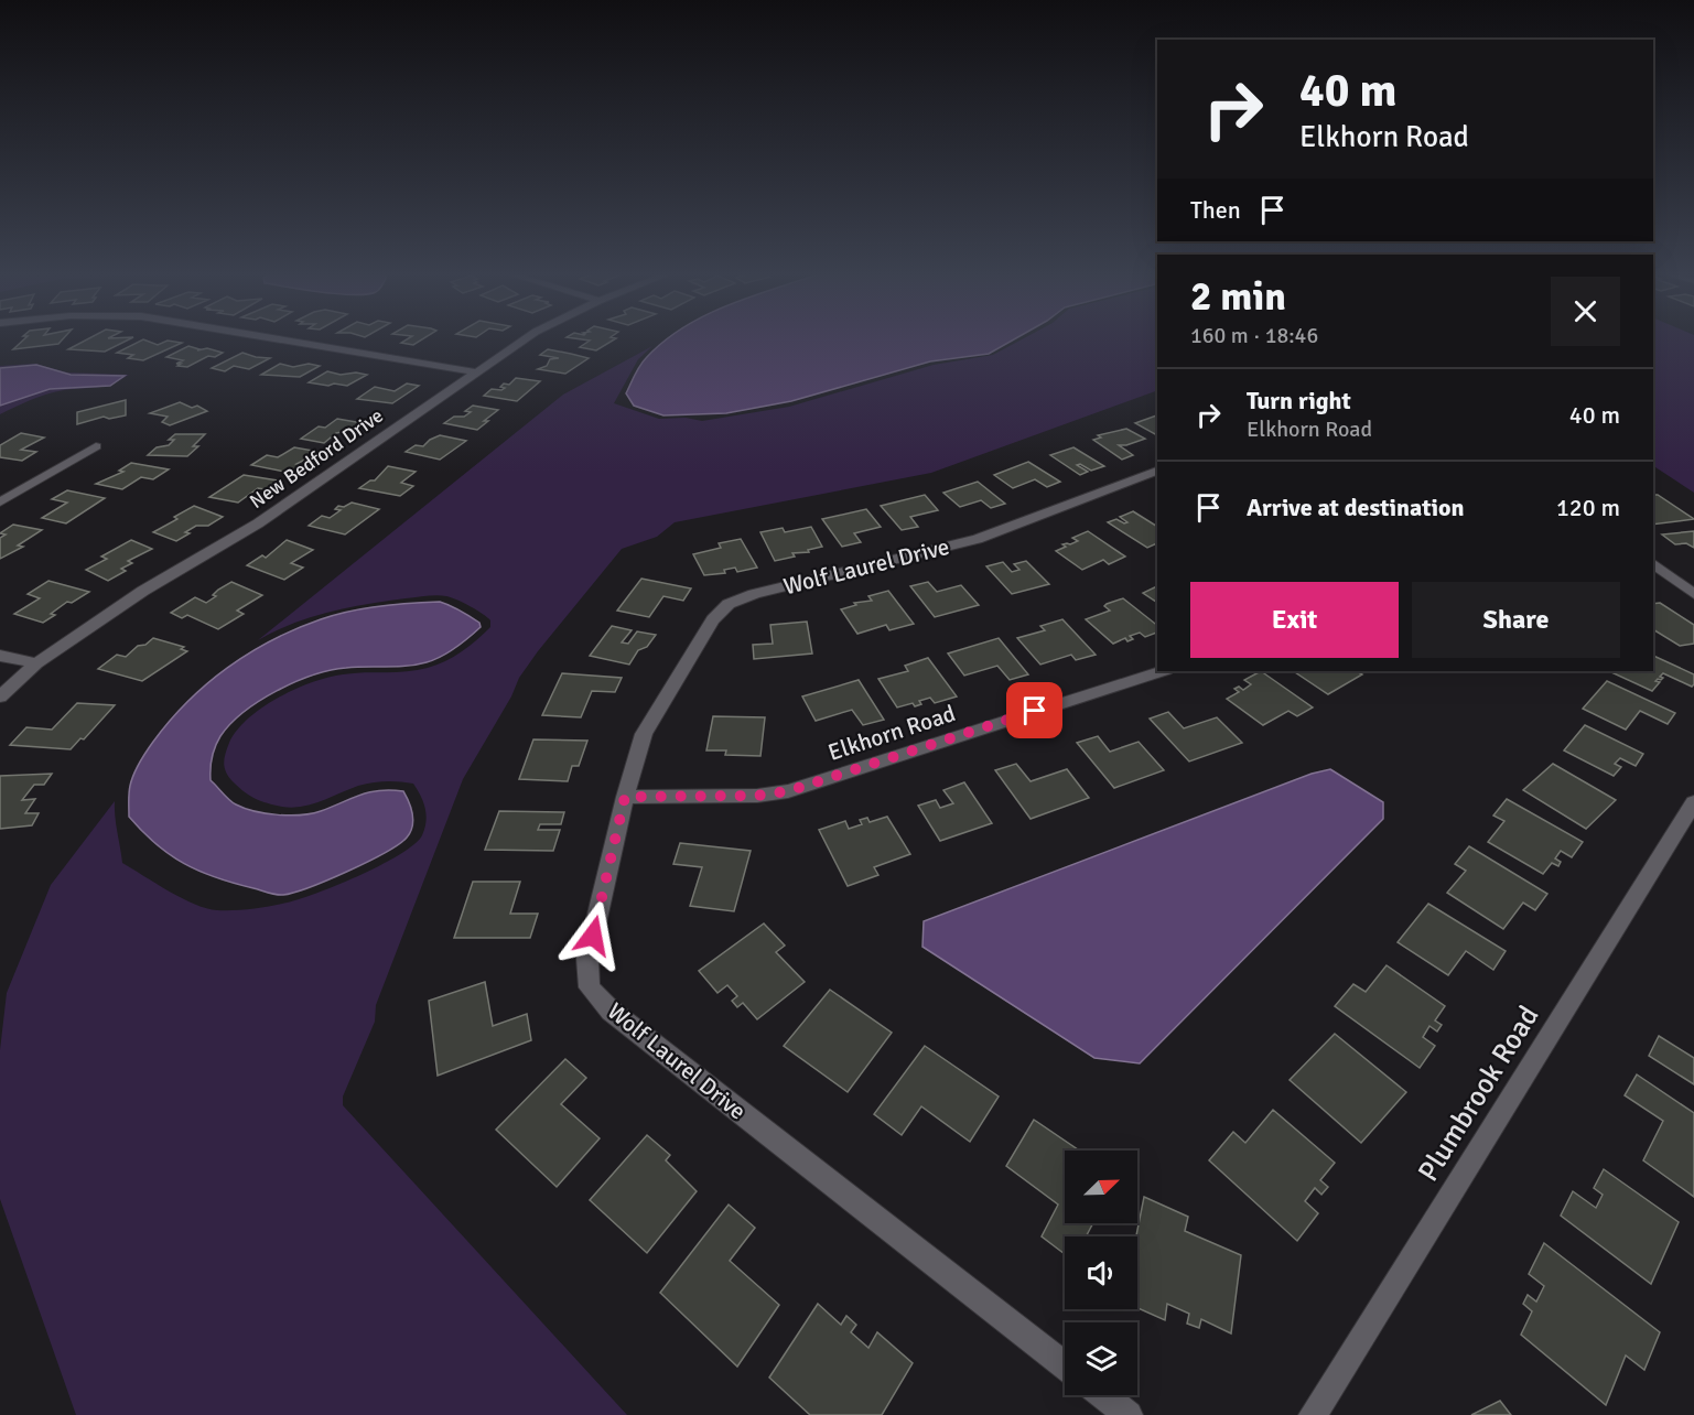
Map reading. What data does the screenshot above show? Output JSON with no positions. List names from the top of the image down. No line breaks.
{"streets":{"street":["New Bedford Drive","Wolf Laurel Drive","Elkhorn Road","Plumbrook Road"]},"crossings":[["Wolf Laurel Drive","Elkhorn Road"]],"north":"top right","page":{"turn":["40 m","Elkhorn Road"],"then":"Then","heading":["2 min","160 m · 18:46"],"list":[{"name":"Turn right","note":"Elkhorn Road","value":"40 m"},{"name":"Arrive at destination","value":"120 m"}],"buttons":["Exit","Share"]}}
